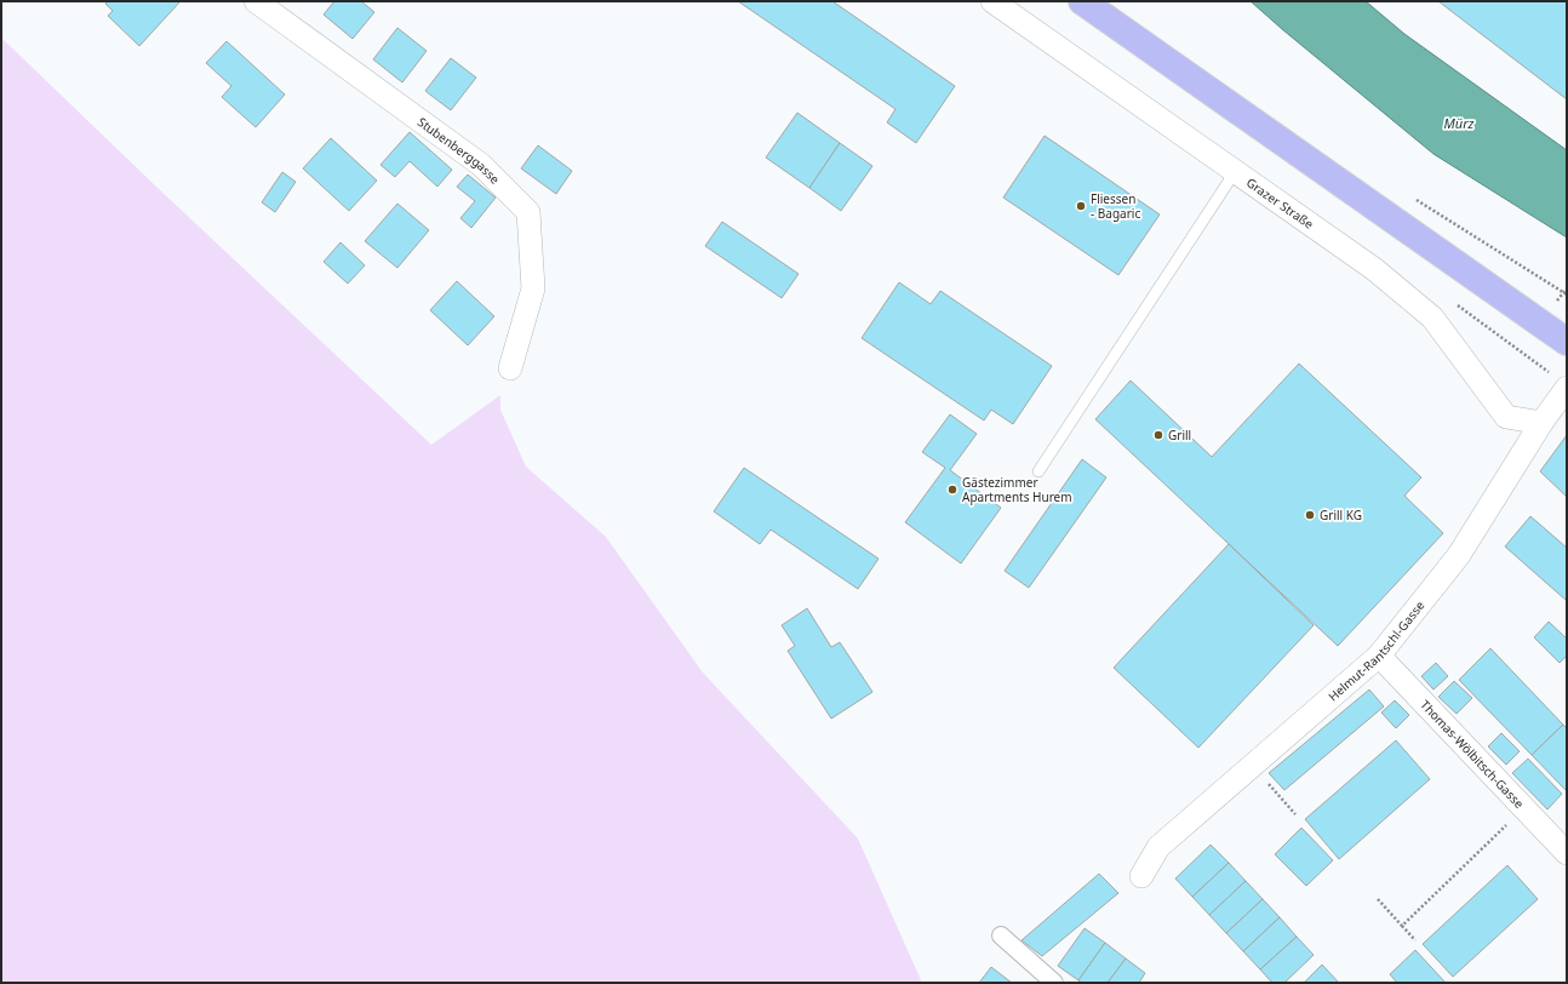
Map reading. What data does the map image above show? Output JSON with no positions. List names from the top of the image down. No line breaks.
{"streets":{"street":["Stubenberggasse","Grazer Straße","Helmut-Rantschl-Gasse","Thomas-Wölbitsch-Gasse"]},"crossings":[["Grazer Straße","Helmut-Rantschl-Gasse"],["Helmut-Rantschl-Gasse","Thomas-Wölbitsch-Gasse"]],"water":["Mürz"],"places":["Fliessen - Bagaric","Grill","Gästezimmer Apartments Hurem","Grill KG"]}
